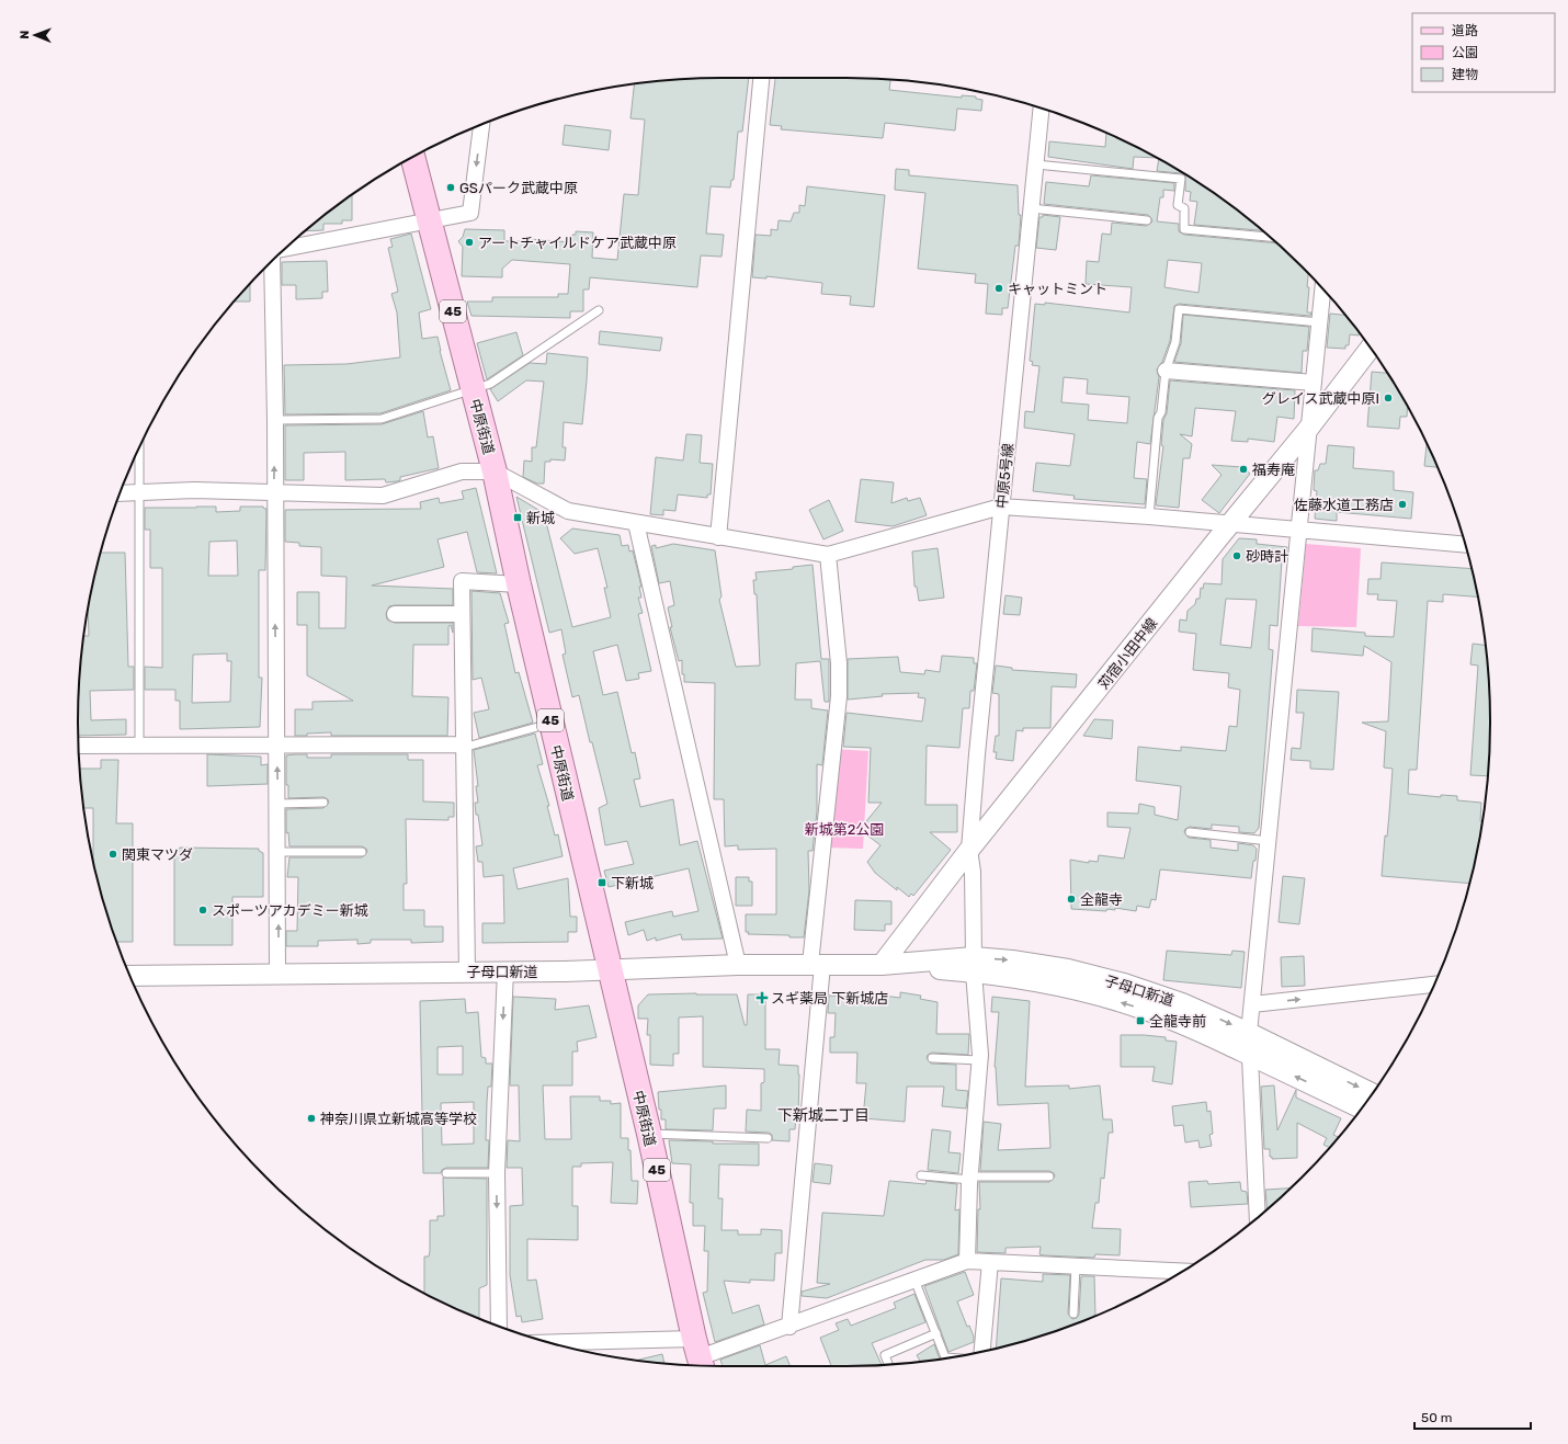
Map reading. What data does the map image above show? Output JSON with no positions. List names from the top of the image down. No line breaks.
{"streets":{"main road":["45","中原街道"],"street":["中原5号線","苅宿小田中線","子母口新道"]},"crossings":[["中原街道","子母口新道"],["中原5号線","苅宿小田中線"],["中原5号線","子母口新道"],["苅宿小田中線","子母口新道"]],"districts":["下新城二丁目"],"parks":["新城第2公園"],"places":{"other":["GSパーク武蔵中原","アートチャイルドケア武蔵中原","キャットミント","グレイス武蔵中原I","福寿庵","佐藤水道工務店","砂時計","関東マツダ","全龍寺","スポーツアカデミー新城","神奈川県立新城高等学校"],"transit":["新城","下新城","全龍寺前"],"health":["スギ薬局 下新城店"]},"legend":["道路","公園","建物"],"scale_bar":"50 m","north":"left"}
